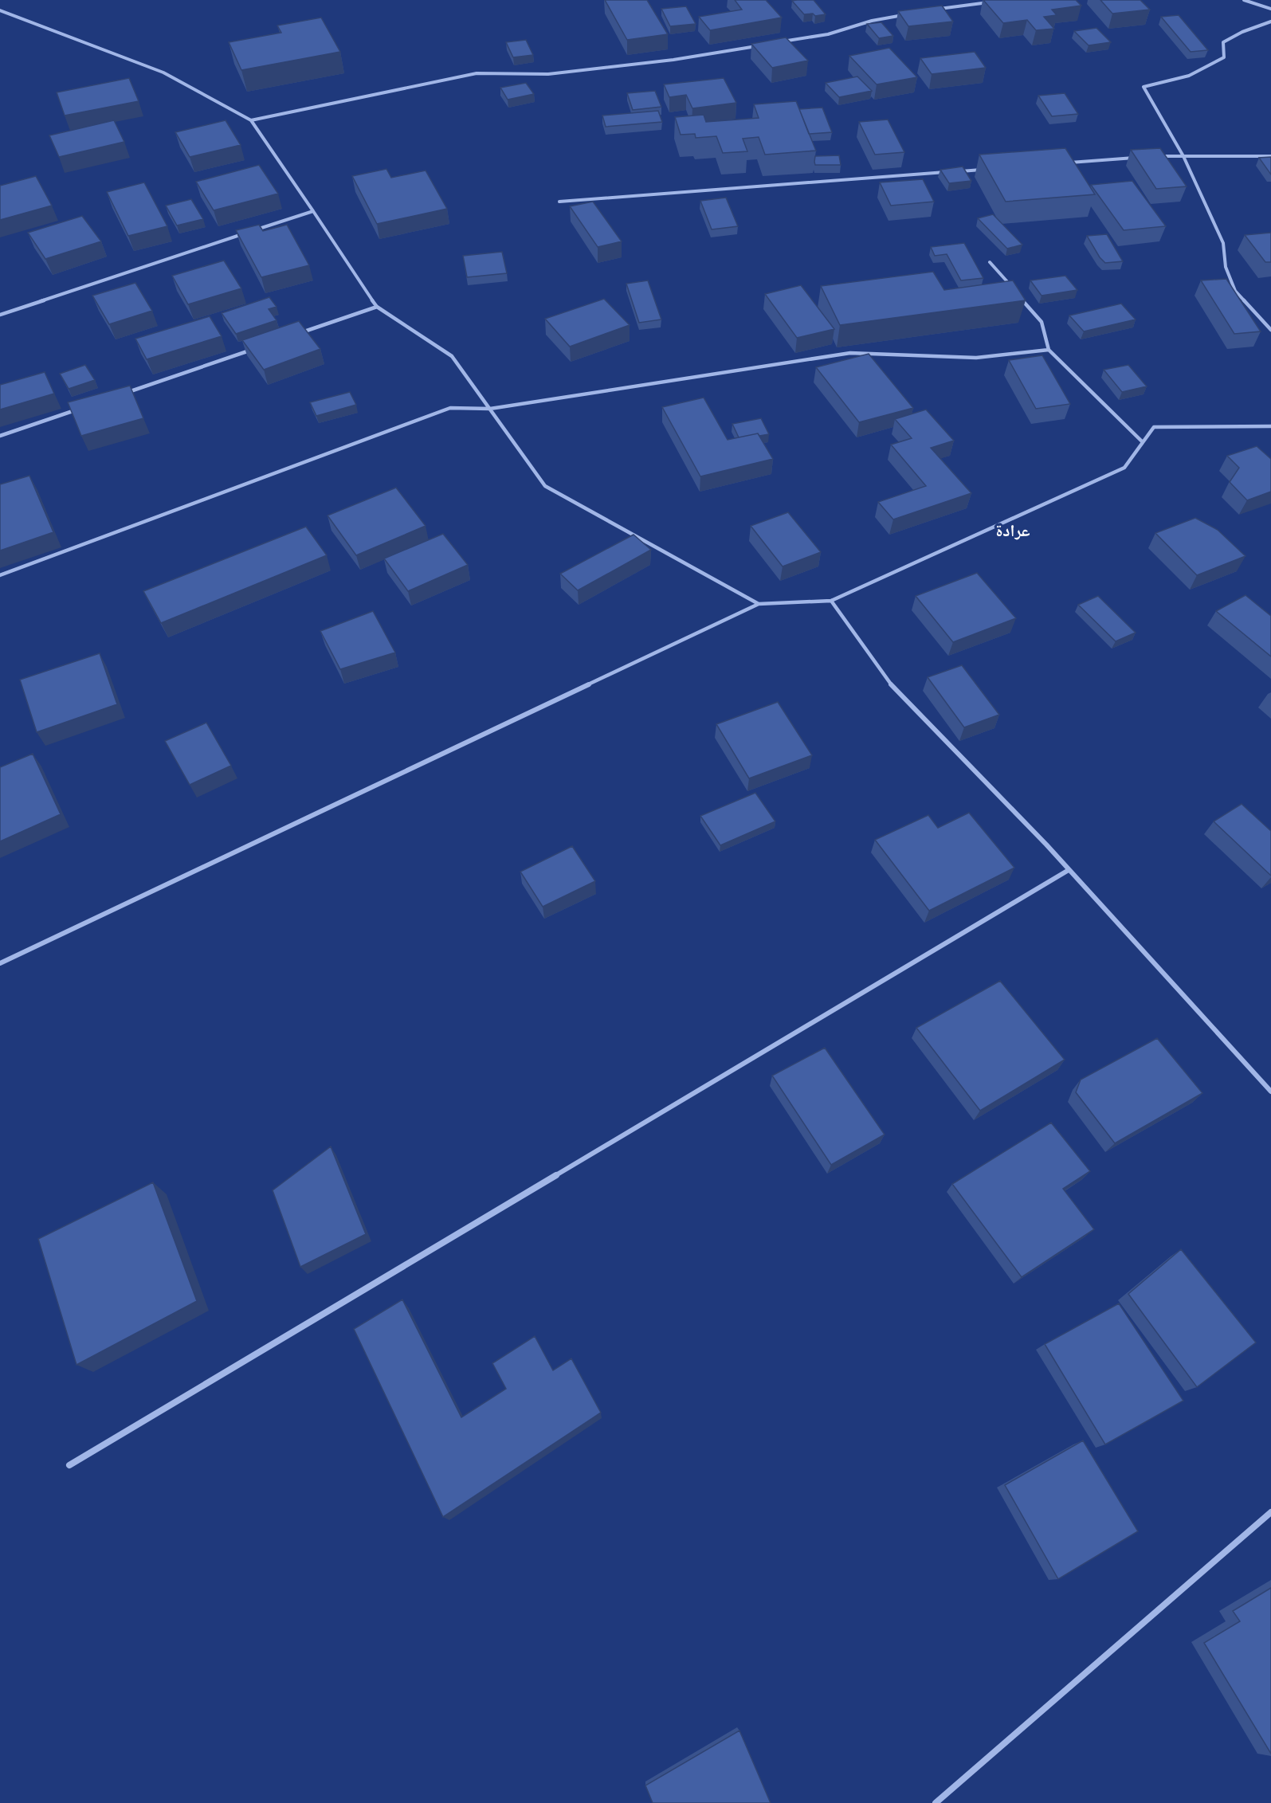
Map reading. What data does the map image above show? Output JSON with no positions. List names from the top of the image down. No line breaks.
{"districts":["عرادة"]}
